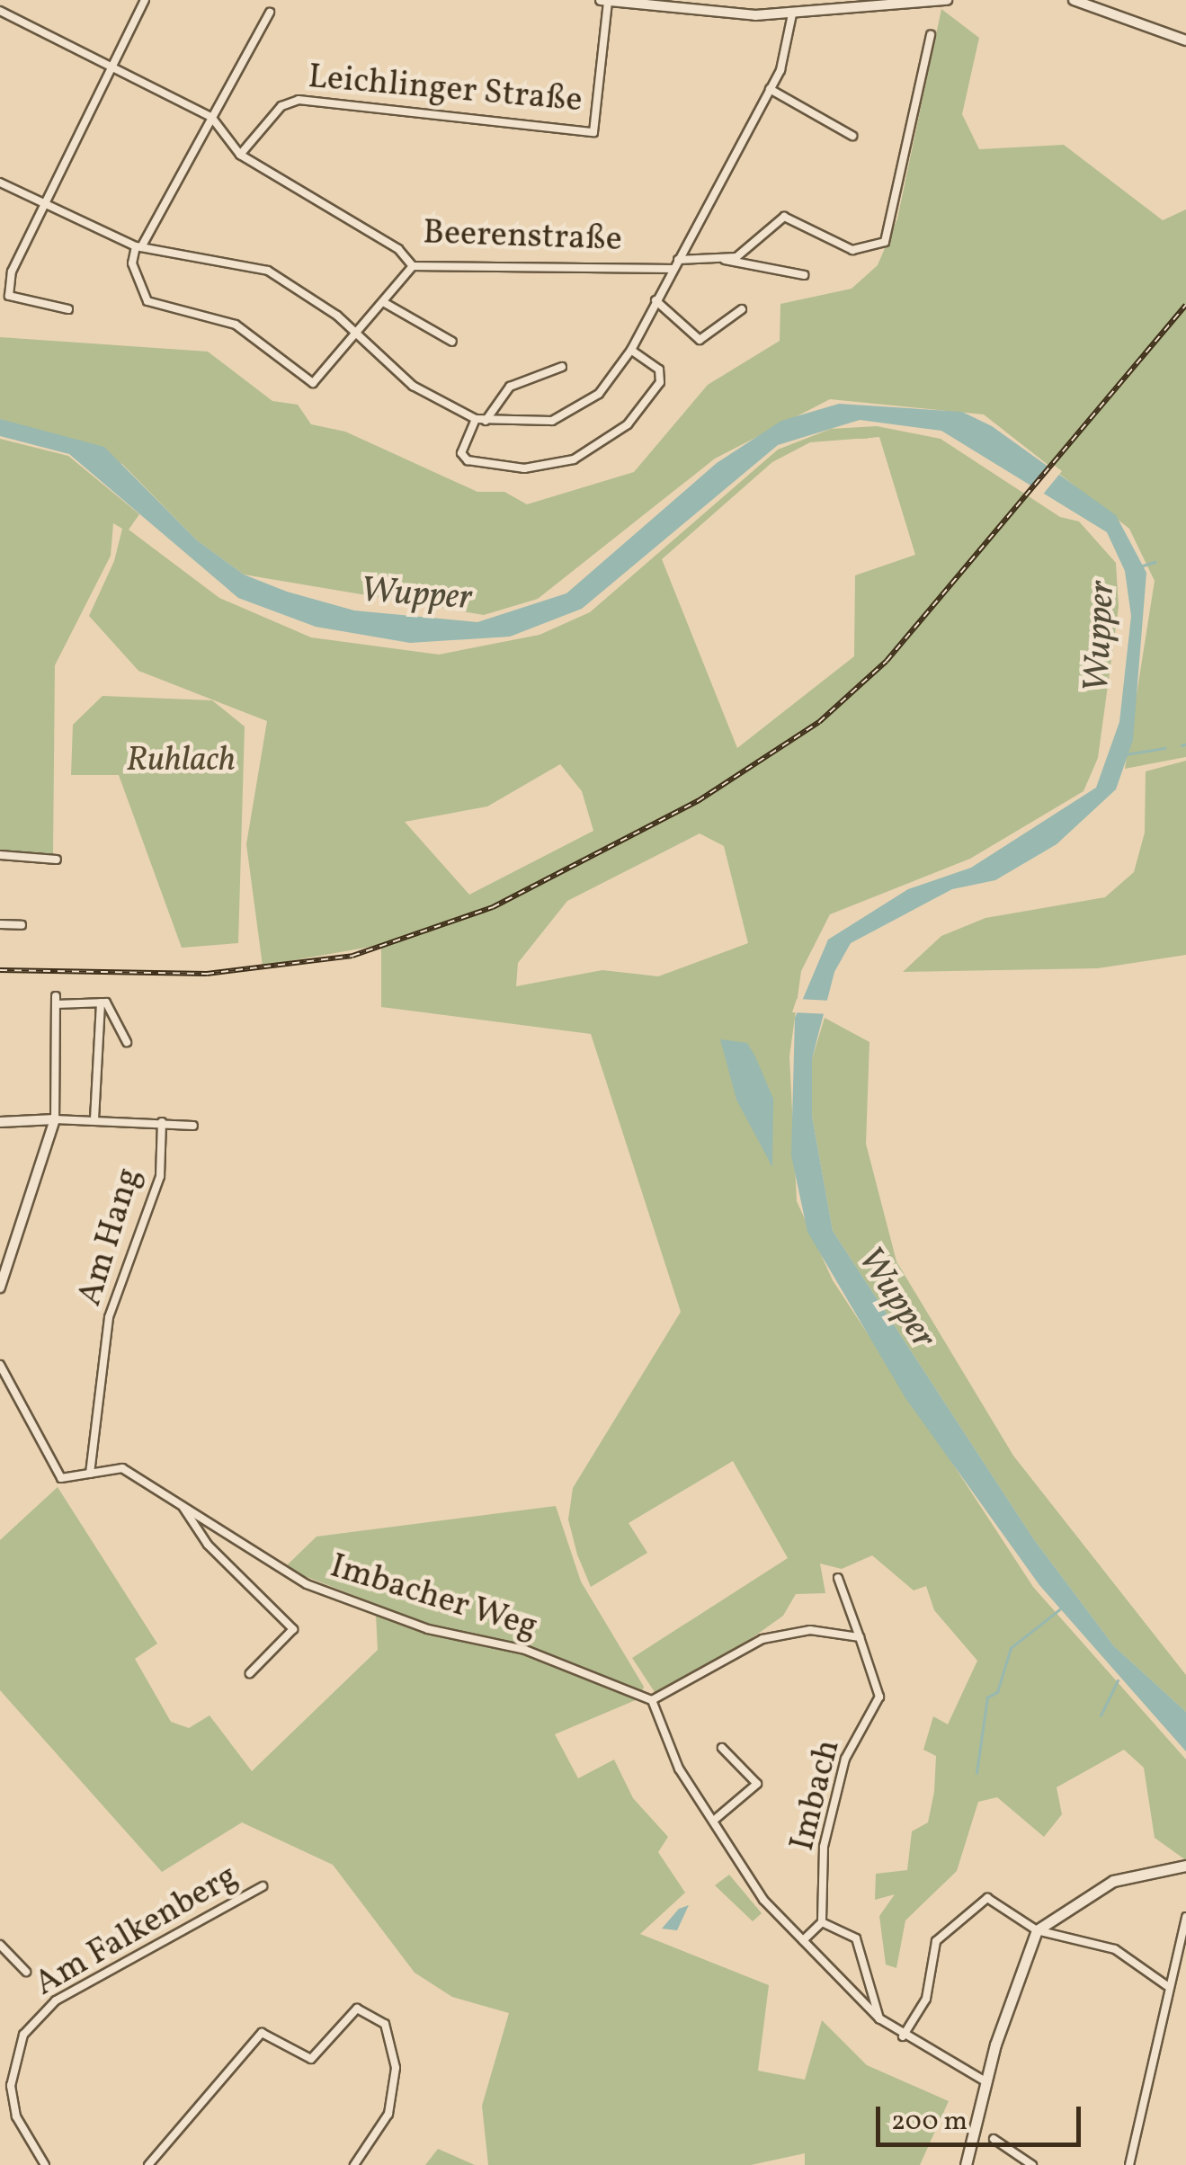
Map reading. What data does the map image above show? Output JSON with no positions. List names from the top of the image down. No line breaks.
{"streets":{"street":["Leichlinger Straße","Beerenstraße","Am Hang","Imbacher Weg","Imbach","Am Falkenberg"]},"crossings":[["Leichlinger Straße","Beerenstraße"],["Am Hang","Imbacher Weg"]],"water":["Wupper"],"parks":["Ruhlach"],"scale_bar":"200 m"}
